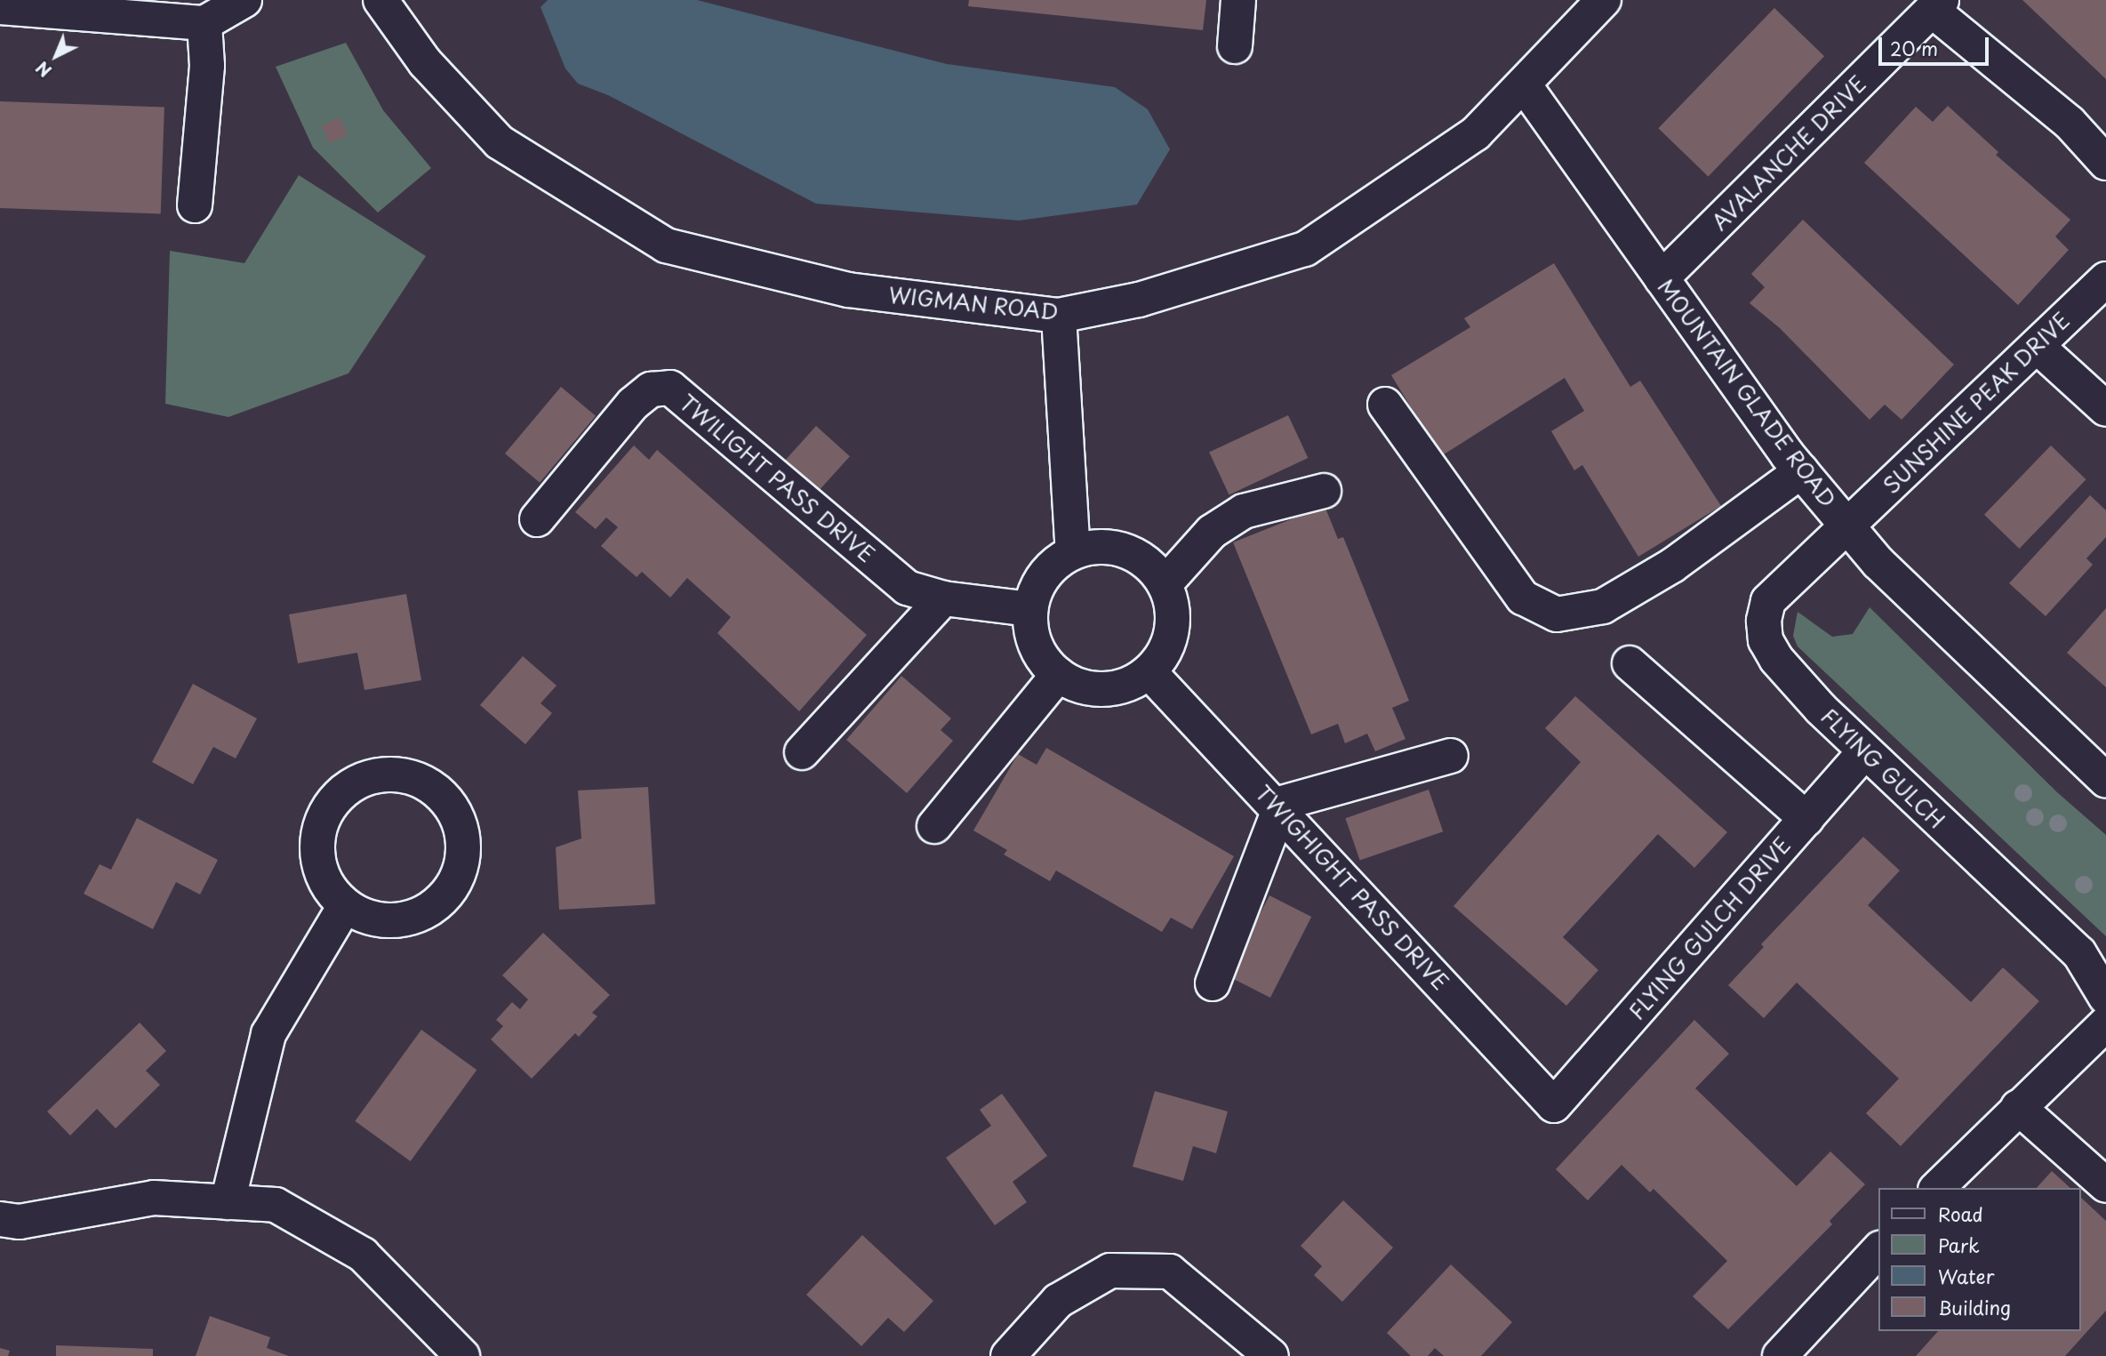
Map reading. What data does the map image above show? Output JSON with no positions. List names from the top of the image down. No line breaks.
{"streets":{"street":["AVALANCHE DRIVE","WIGMAN ROAD","MOUNTAIN GLADE ROAD","SUNSHINE PEAK DRIVE","TWILIGHT PASS DRIVE","FLYING GULCH","TWIGHIGHT PASS DRIVE","FLYING GULCH DRIVE"]},"crossings":[["AVALANCHE DRIVE","MOUNTAIN GLADE ROAD"],["WIGMAN ROAD","MOUNTAIN GLADE ROAD"],["MOUNTAIN GLADE ROAD","SUNSHINE PEAK DRIVE"],["MOUNTAIN GLADE ROAD","FLYING GULCH"],["SUNSHINE PEAK DRIVE","FLYING GULCH"],["TWILIGHT PASS DRIVE","TWIGHIGHT PASS DRIVE"],["FLYING GULCH","FLYING GULCH DRIVE"],["TWIGHIGHT PASS DRIVE","FLYING GULCH DRIVE"]],"legend":["Road","Park","Water","Building"],"scale_bar":"20 m","north":"bottom left"}
